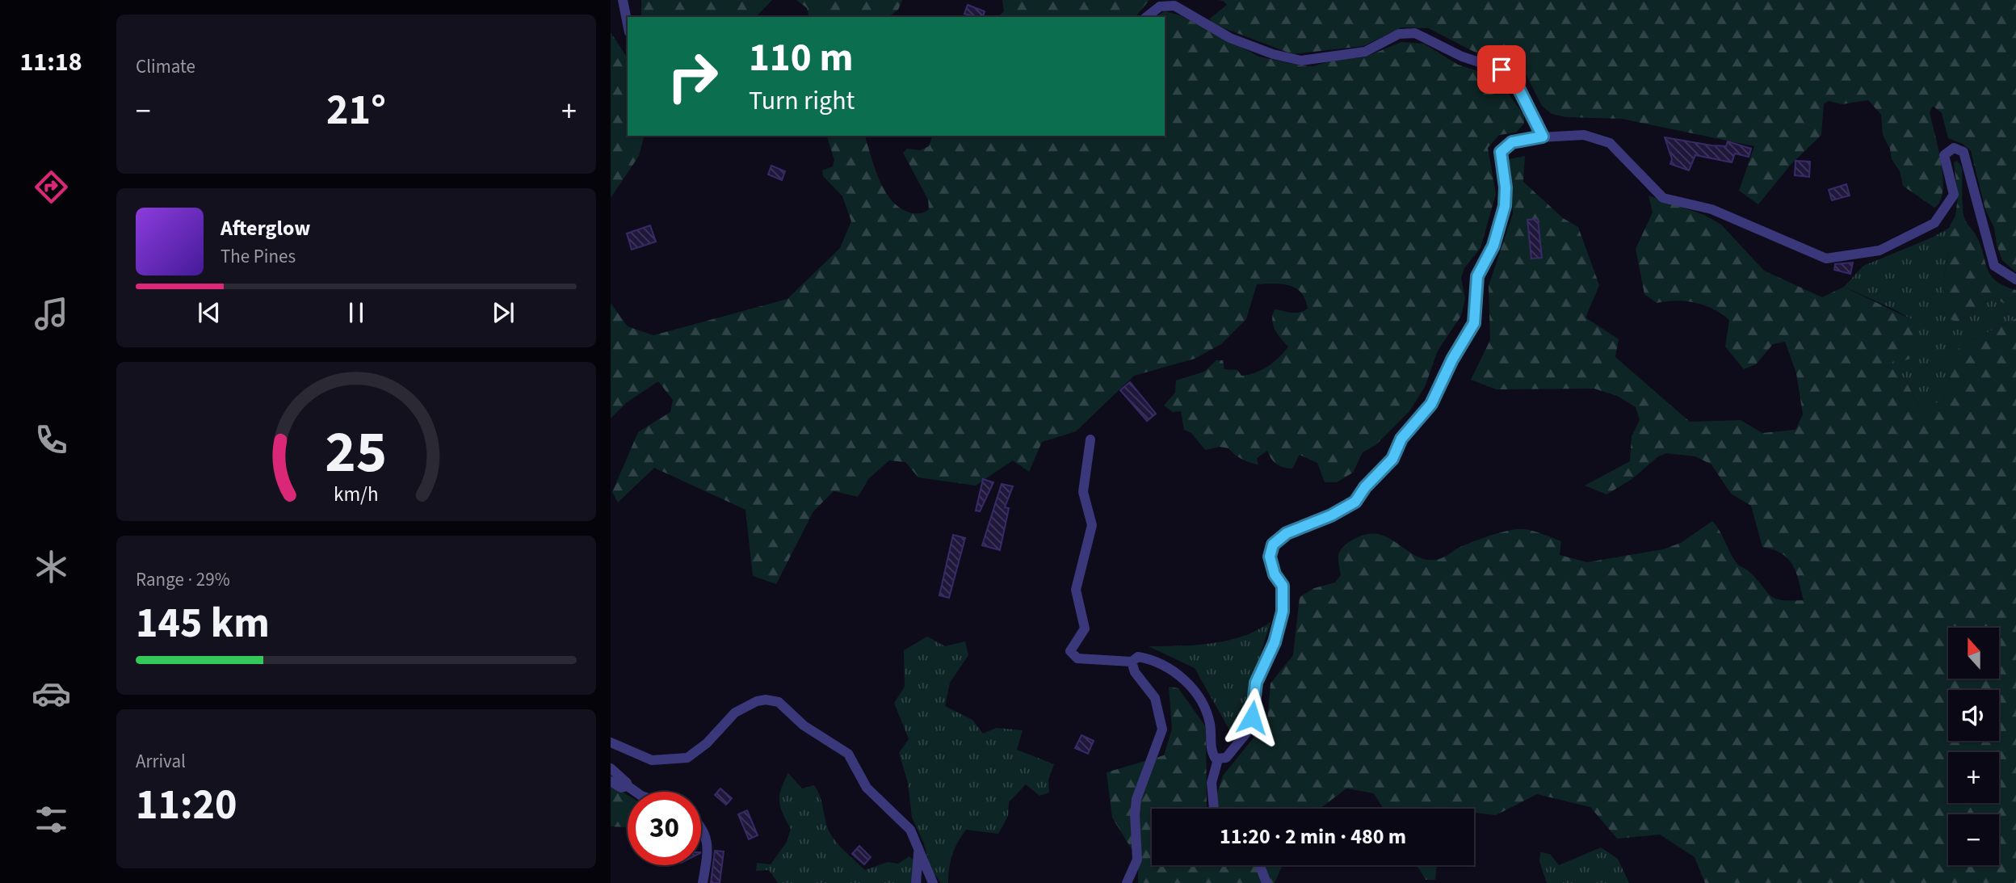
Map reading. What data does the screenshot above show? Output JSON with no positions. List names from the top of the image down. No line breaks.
{"north":"top","page":{"tabs":"11:18","tile":["Climate",["Range · 29%","145 km"],["Arrival","11:20"]],"turn":["110 m","Turn right"],"heat":["−","21°","+"],"song":["Afterglow","The Pines"],"map_buttons":["+","−"],"limit":"30","trip":"11:20 · 2 min · 480 m","gauge":["25","km/h"]}}
